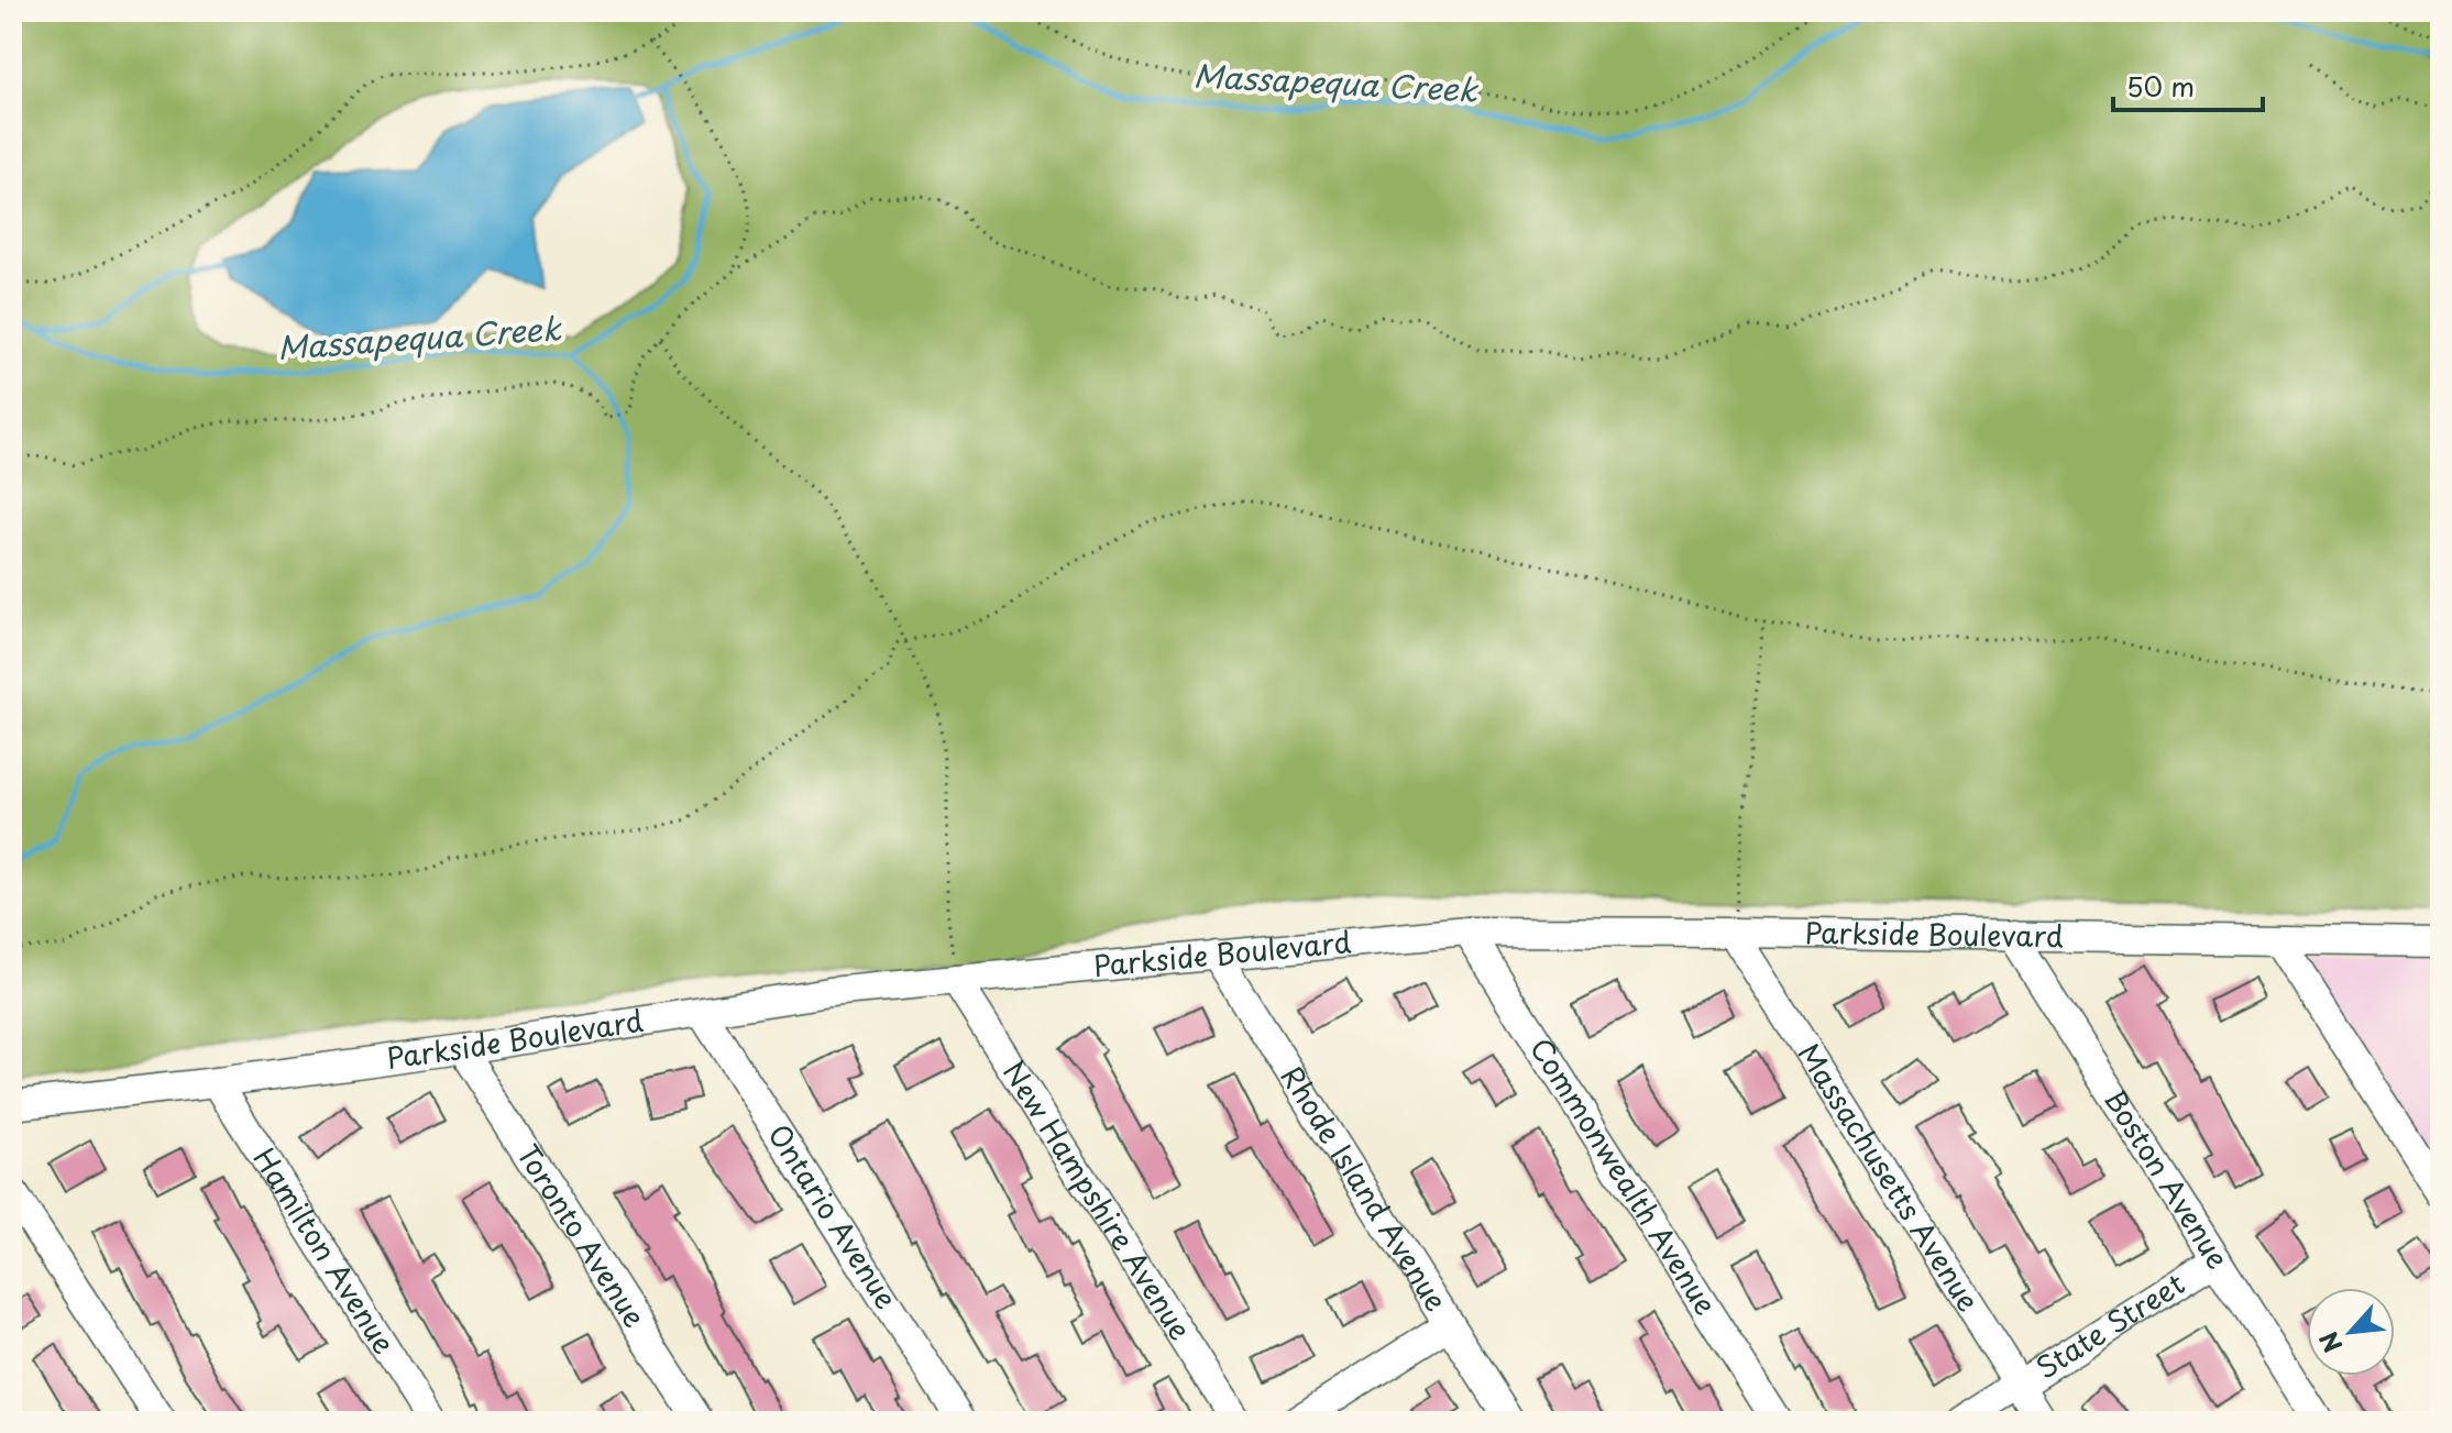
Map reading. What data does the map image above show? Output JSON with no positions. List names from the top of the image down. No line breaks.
{"streets":{"street":["Parkside Boulevard","Commonwealth Avenue","Massachusetts Avenue","Boston Avenue","Rhode Island Avenue","New Hampshire Avenue","Ontario Avenue","Toronto Avenue","Hamilton Avenue","State Street"]},"crossings":[["Parkside Boulevard","Commonwealth Avenue"],["Parkside Boulevard","Massachusetts Avenue"],["Parkside Boulevard","Boston Avenue"],["Parkside Boulevard","Rhode Island Avenue"],["Parkside Boulevard","New Hampshire Avenue"],["Parkside Boulevard","Ontario Avenue"],["Parkside Boulevard","Toronto Avenue"],["Parkside Boulevard","Hamilton Avenue"],["Massachusetts Avenue","State Street"],["Boston Avenue","State Street"]],"water":["Massapequa Creek"],"scale_bar":"50 m","north":"bottom left"}
